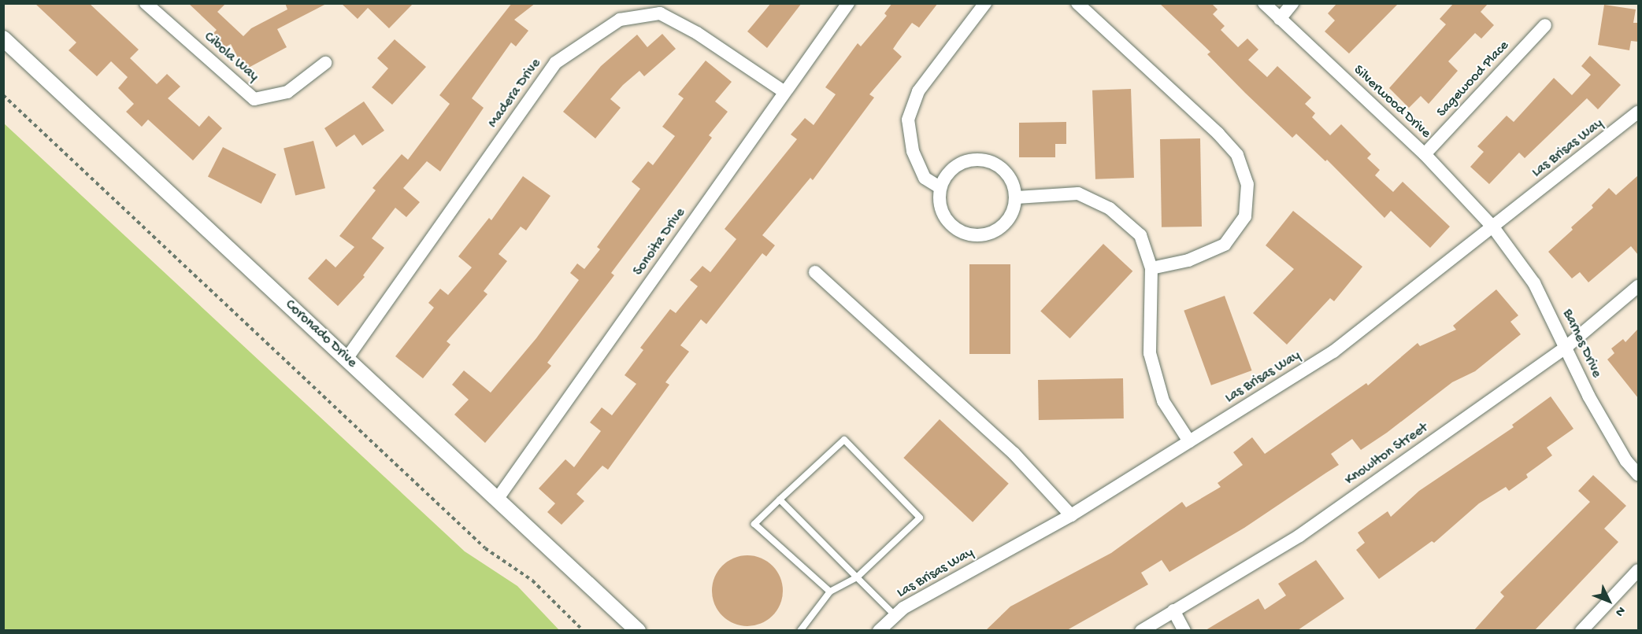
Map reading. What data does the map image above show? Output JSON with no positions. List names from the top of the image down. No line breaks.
{"streets":{"street":["Cibola Way","Sagewood Place","Madera Drive","Silverwood Drive","Las Brisas Way","Sonoita Drive","Coronado Drive","Barnes Drive","Knowlton Street"]},"crossings":[["Sagewood Place","Silverwood Drive"],["Madera Drive","Sonoita Drive"],["Madera Drive","Coronado Drive"],["Silverwood Drive","Las Brisas Way"],["Silverwood Drive","Barnes Drive"],["Las Brisas Way","Barnes Drive"],["Sonoita Drive","Coronado Drive"],["Barnes Drive","Knowlton Street"]],"north":"bottom right"}
